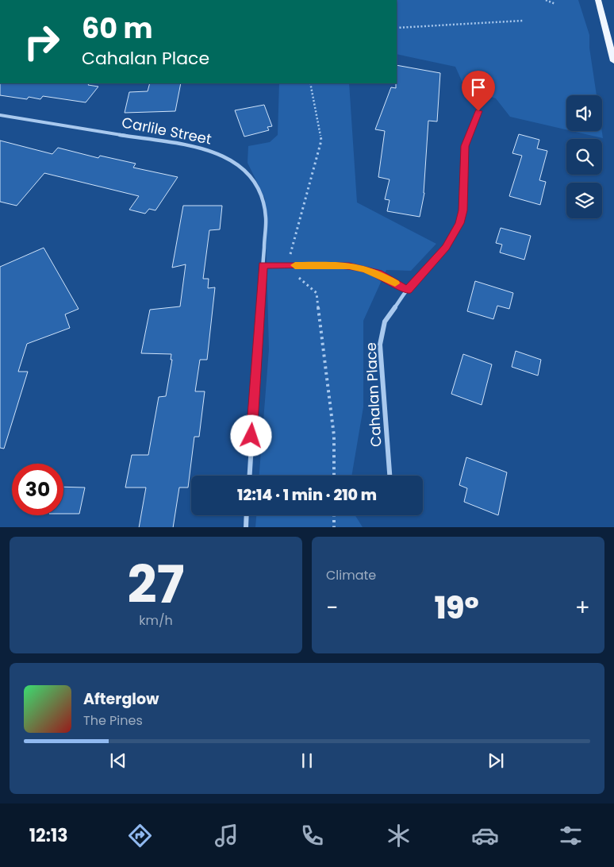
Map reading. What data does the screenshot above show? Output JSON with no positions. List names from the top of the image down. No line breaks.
{"streets":{"street":["Carlile Street","Cahalan Place"]},"page":{"turn":["60 m","Cahalan Place"],"limit":"30","trip":"12:14 · 1 min · 210 m","tile":[["27","km/h"],"Climate"],"heat":["−","19°","+"],"song":["Afterglow","The Pines"],"tabs":"12:13"}}
